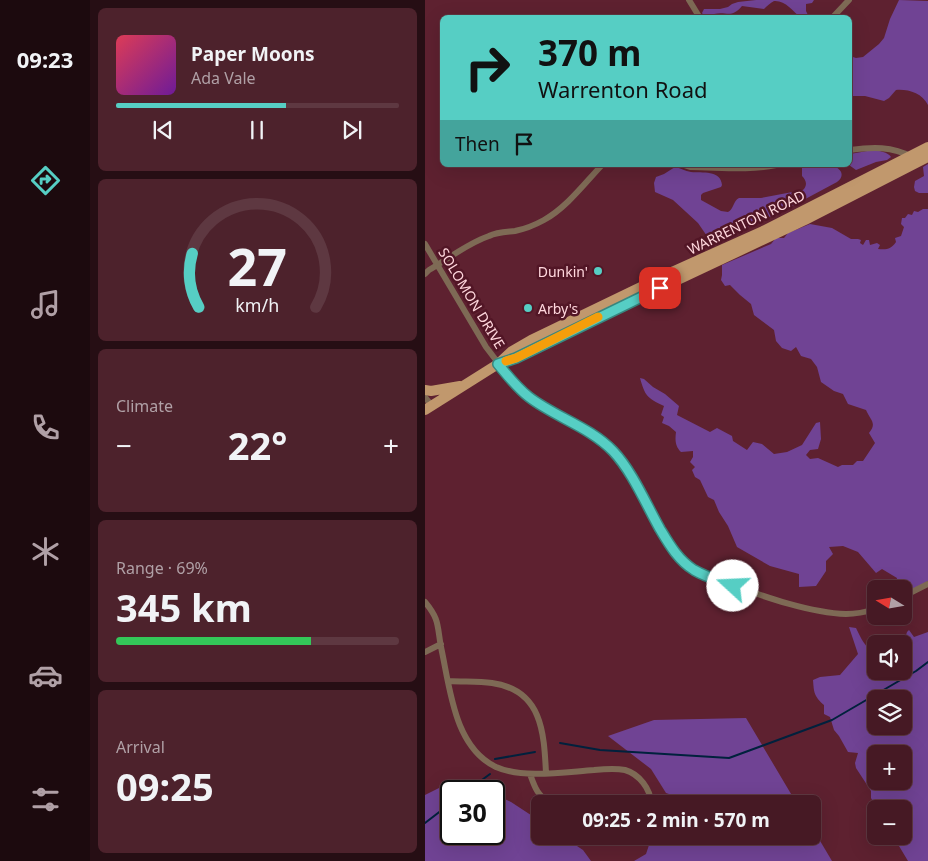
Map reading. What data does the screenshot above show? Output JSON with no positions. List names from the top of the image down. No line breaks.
{"streets":{"main road":["WARRENTON ROAD"],"street":["SOLOMON DRIVE"]},"crossings":[["WARRENTON ROAD","SOLOMON DRIVE"]],"places":["Dunkin'","Arby's"],"north":"left","page":{"tabs":"09:23","turn":["370 m","Warrenton Road"],"song":["Paper Moons","Ada Vale"],"then":"Then","tile":["Climate",["Range · 69%","345 km"],["Arrival","09:25"]],"heat":["−","22°","+"],"map_buttons":["+","−"],"limit":"30","trip":"09:25 · 2 min · 570 m","gauge":["27","km/h"]}}
